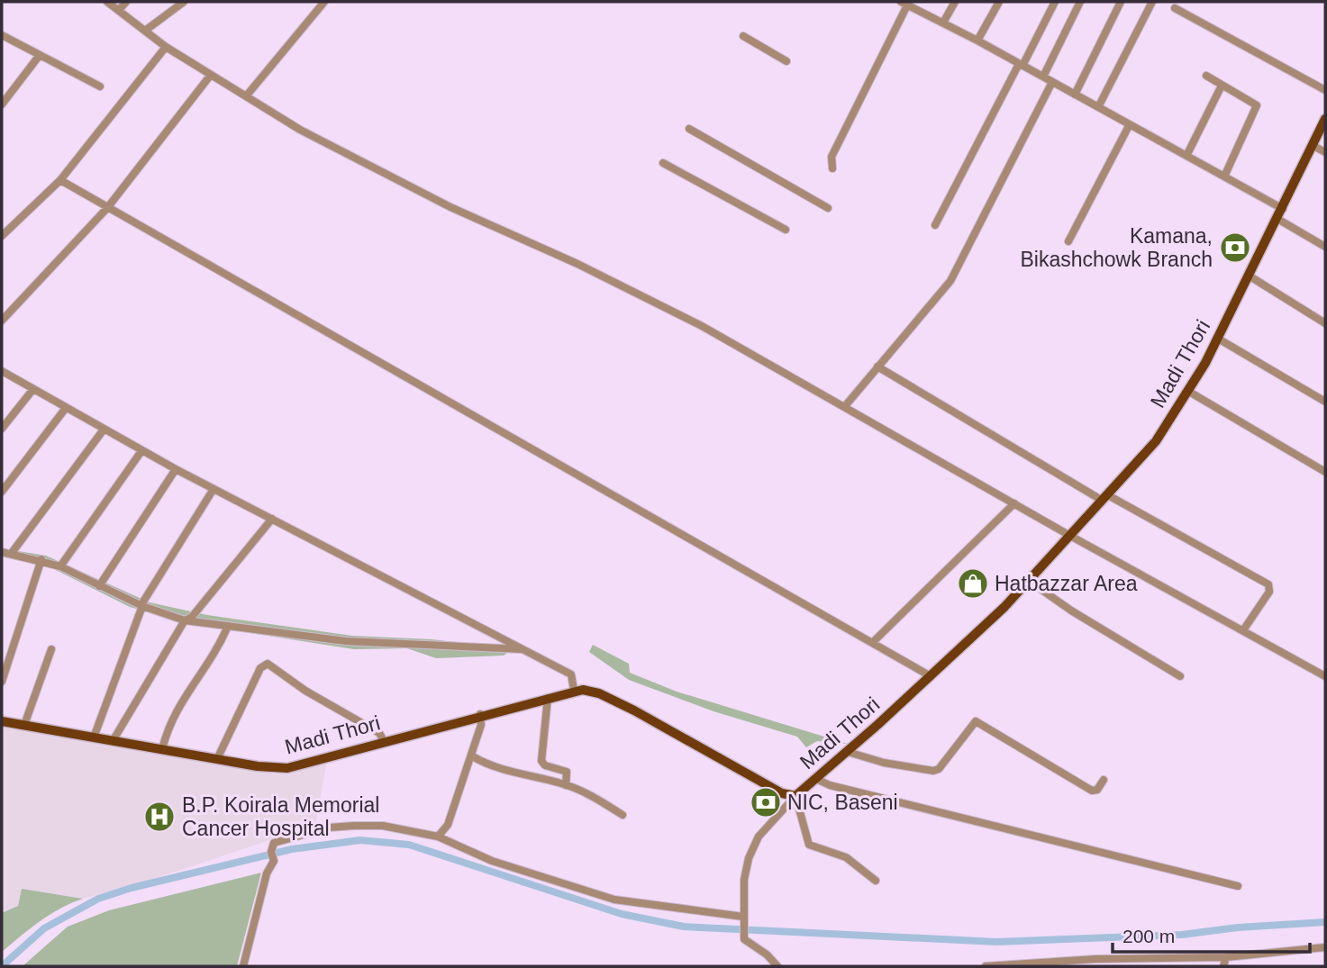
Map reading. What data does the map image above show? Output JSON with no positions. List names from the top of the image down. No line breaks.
{"streets":{"main road":["Madi Thori"]},"places":{"bank":["Kamana, Bikashchowk Branch","NIC, Baseni"],"shop":["Hatbazzar Area"],"hospital":["B.P. Koirala Memorial Cancer Hospital"]},"scale_bar":"200 m"}
